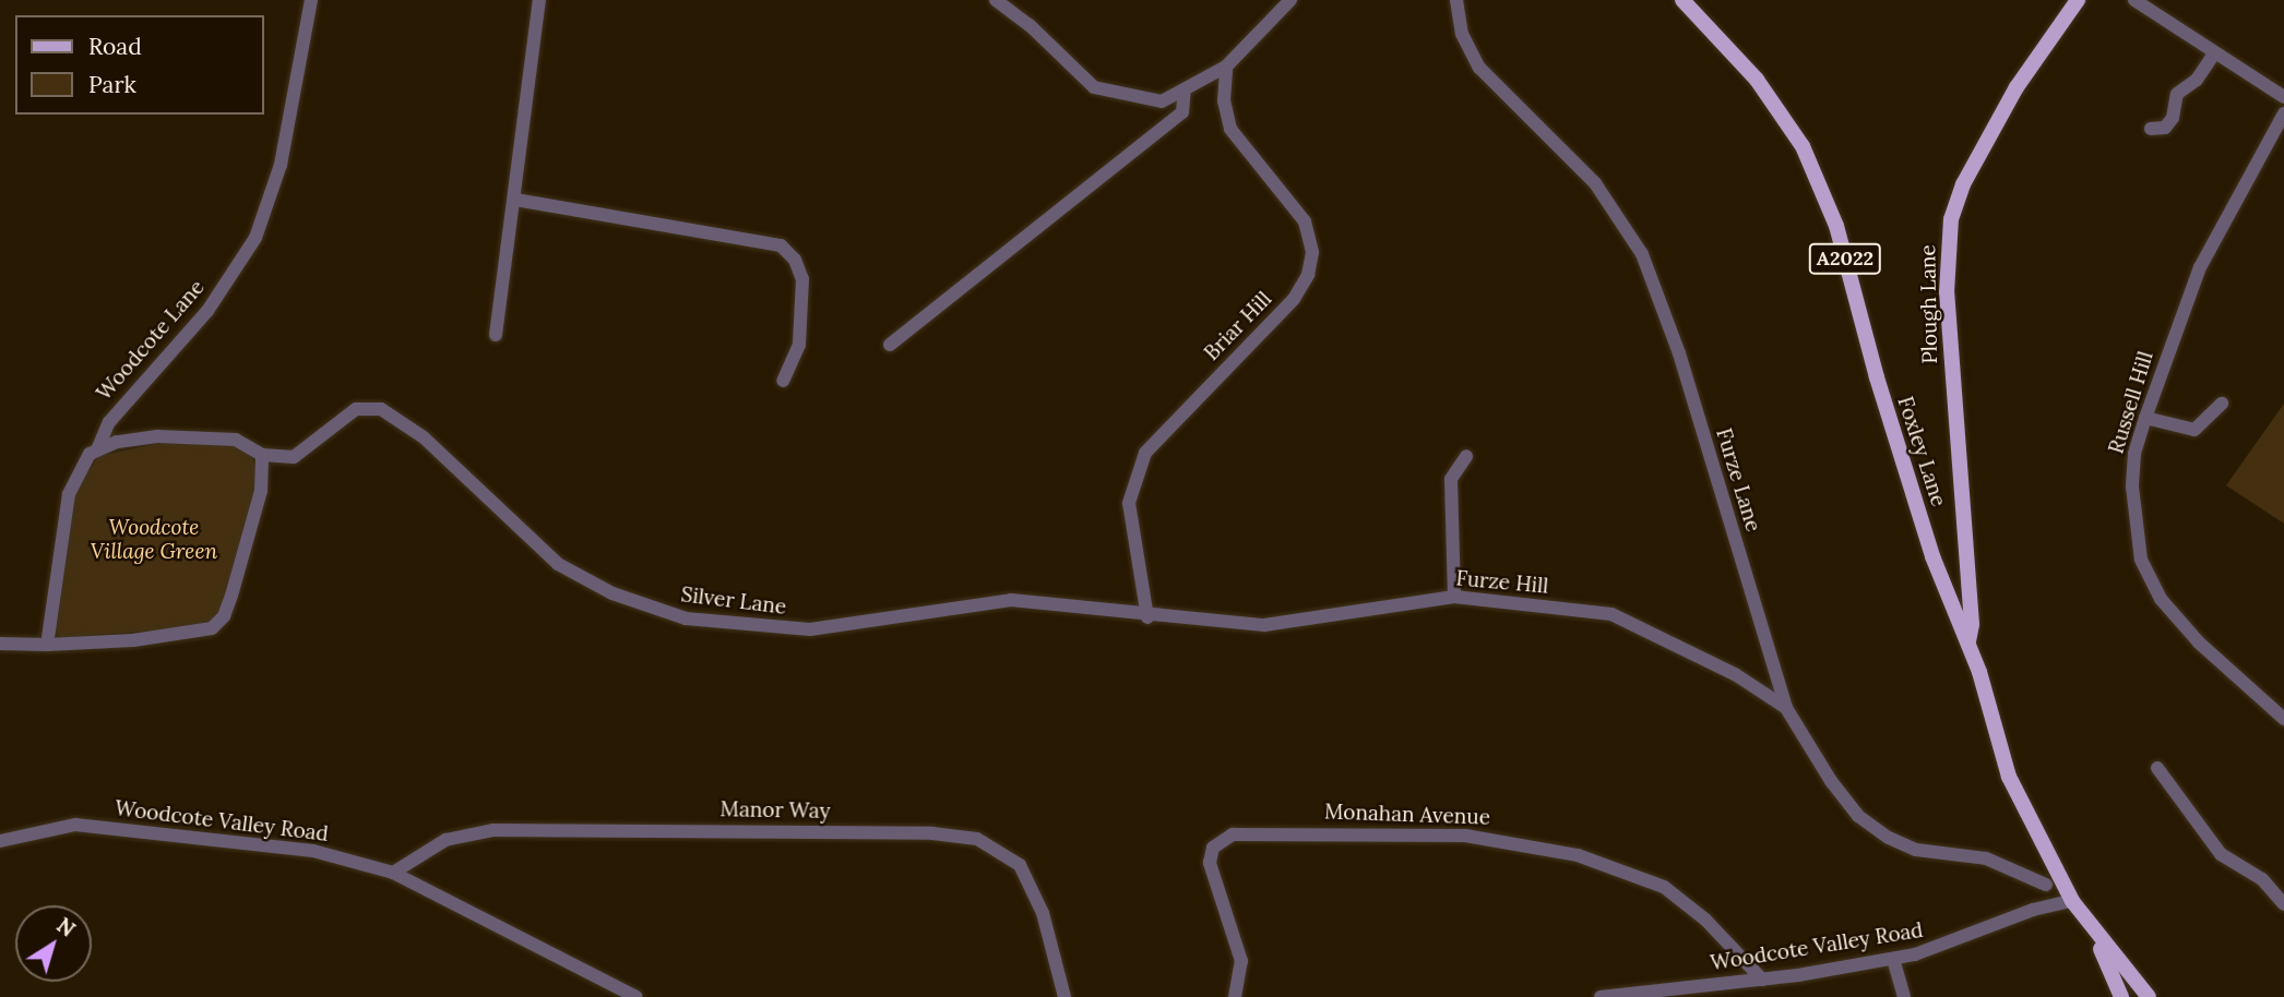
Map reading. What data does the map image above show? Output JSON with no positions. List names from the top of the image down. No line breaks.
{"streets":{"main road":["A2022","Plough Lane","Foxley Lane"],"street":["Briar Hill","Woodcote Lane","Russell Hill","Furze Lane","Furze Hill","Silver Lane","Manor Way","Monahan Avenue","Woodcote Valley Road"]},"crossings":[["A2022","Foxley Lane"],["Plough Lane","Foxley Lane"],["Briar Hill","Furze Hill"],["Briar Hill","Silver Lane"],["Foxley Lane","Woodcote Valley Road"],["Furze Lane","Furze Hill"],["Furze Hill","Silver Lane"],["Manor Way","Woodcote Valley Road"],["Monahan Avenue","Woodcote Valley Road"]],"parks":["Woodcote Village Green"],"legend":["Road","Park"],"north":"top right"}
